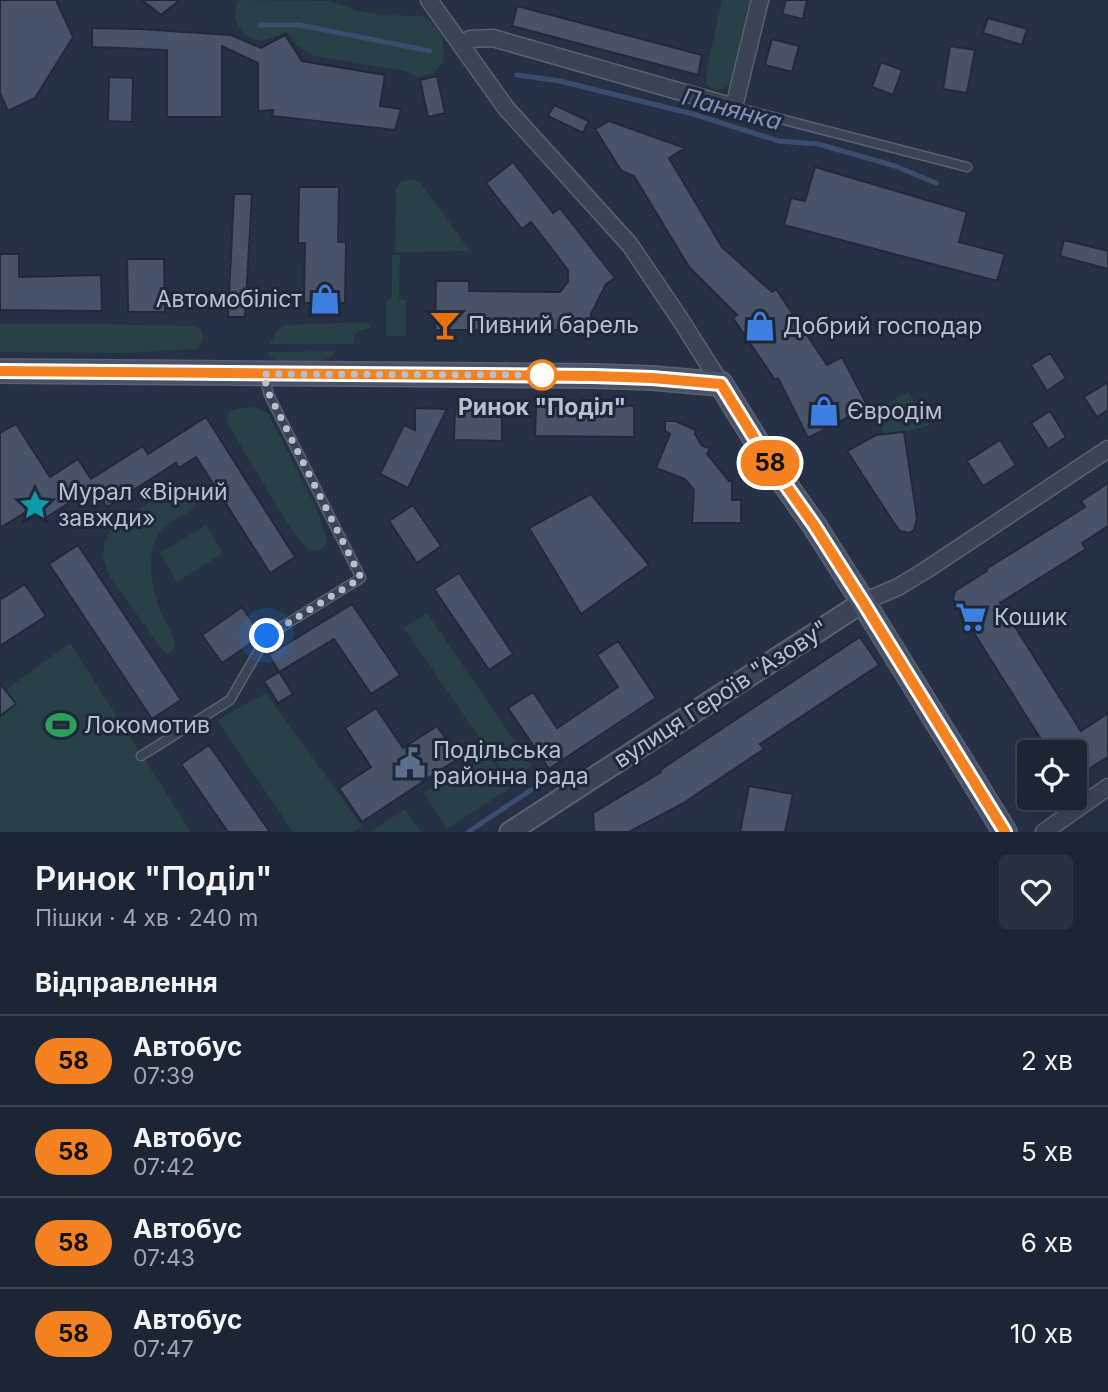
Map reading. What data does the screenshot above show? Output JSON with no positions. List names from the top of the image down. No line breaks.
{"streets":{"street":["вулиця Героїв \"Азову\""]},"water":["Панянка"],"places":{"shop":["Автомобіліст","Добрий господар","Євродім"],"bar":["Пивний барель"],"other":["Ринок \"Поділ\""],"place":["Мурал «Вірний завжди»"],"supermarket":["Кошик"],"sports":["Локомотив"],"public building":["Подільська районна рада"]},"lines":["bus line 58"],"page":{"on_map":"58","heading":[["Ринок \"Поділ\"","Пішки · 4 хв · 240 m"],"Відправлення"],"list":[{"mark":"58","name":"Автобус","note":"07:39","value":"2 хв"},{"mark":"58","name":"Автобус","note":"07:42","value":"5 хв"},{"mark":"58","name":"Автобус","note":"07:43","value":"6 хв"},{"mark":"58","name":"Автобус","note":"07:47","value":"10 хв"}]}}
